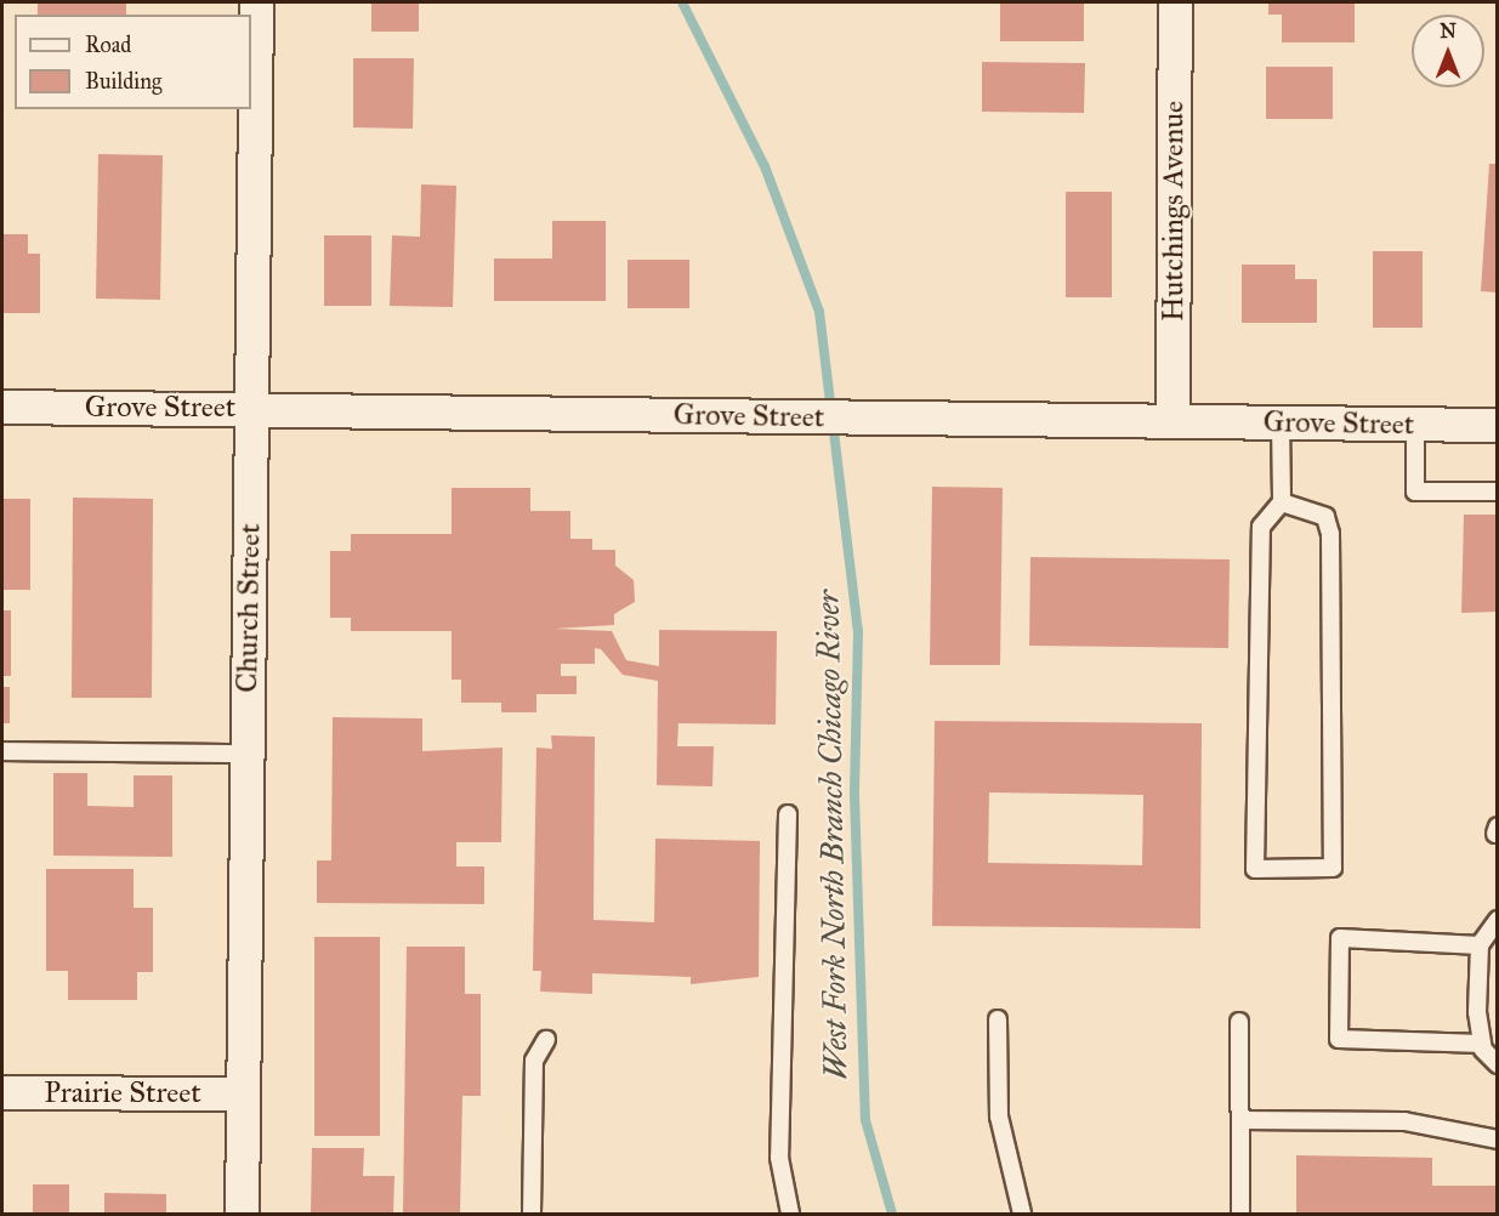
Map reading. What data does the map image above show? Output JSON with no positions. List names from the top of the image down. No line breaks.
{"streets":{"street":["Hutchings Avenue","Grove Street","Church Street","Prairie Street"]},"crossings":[["Hutchings Avenue","Grove Street"],["Grove Street","Church Street"],["Church Street","Prairie Street"]],"water":["West Fork North Branch Chicago River"],"legend":["Road","Building"],"north":"top"}
